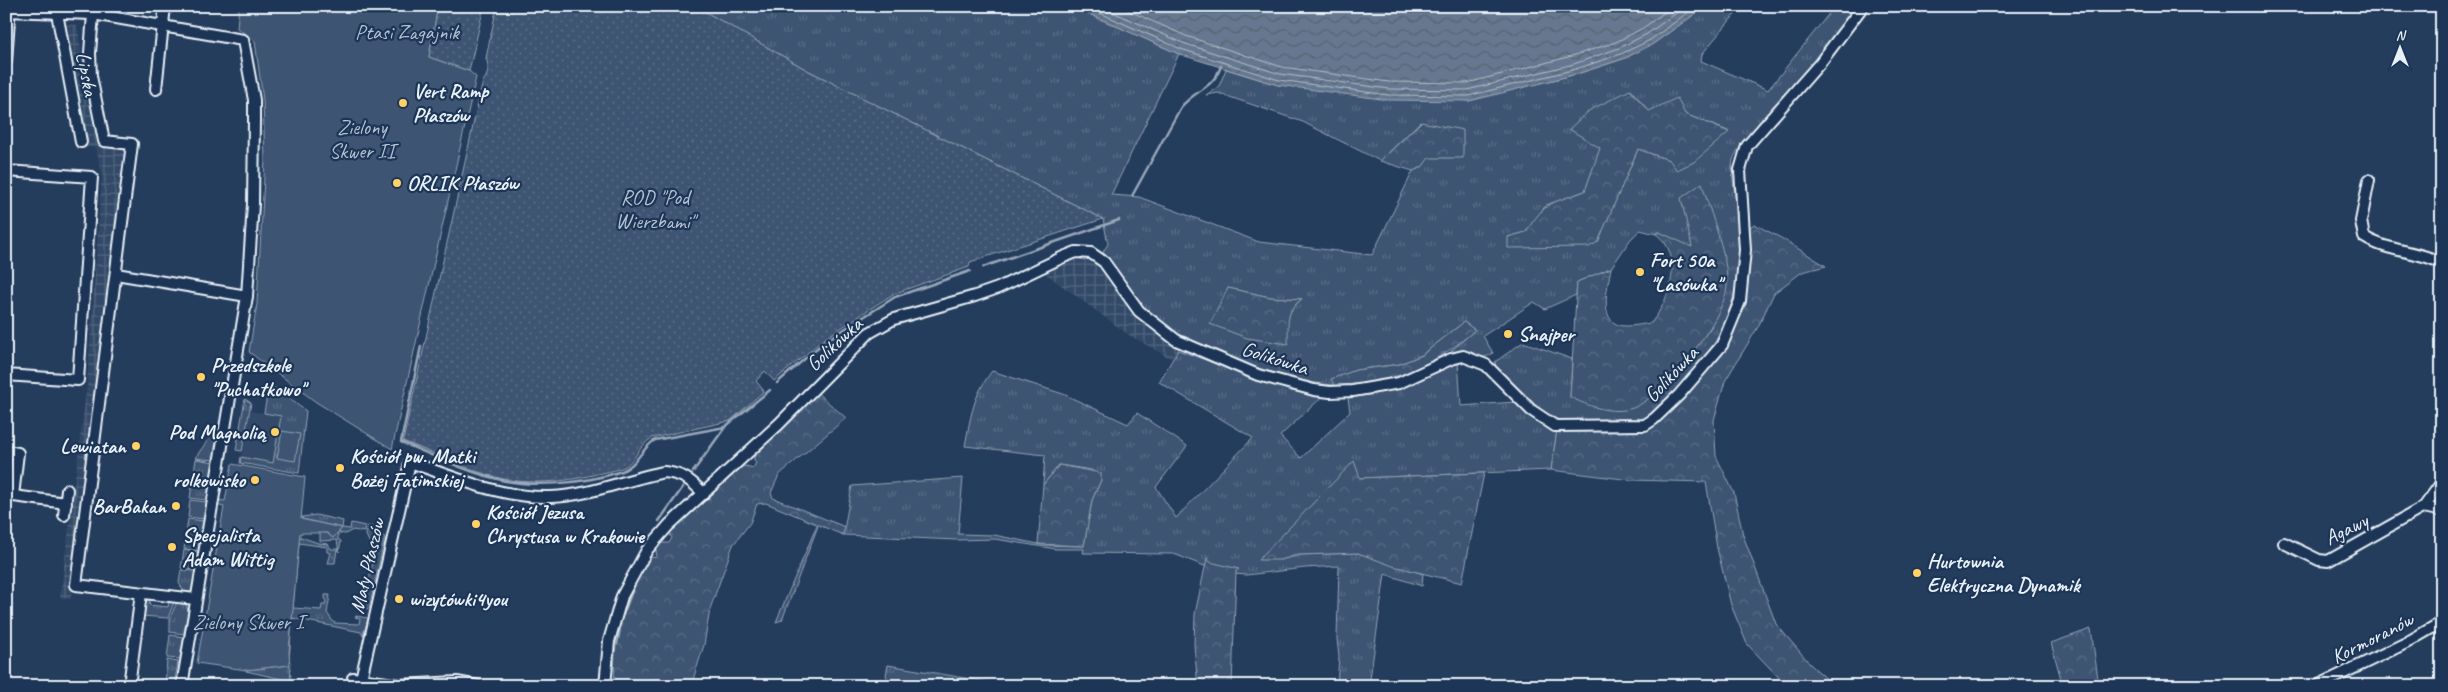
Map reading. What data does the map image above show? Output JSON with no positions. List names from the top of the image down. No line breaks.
{"streets":{"street":["Lipska","Golikówka","Agawy","Mały Płaszów","Kormoranów"]},"crossings":[["Golikówka","Mały Płaszów"]],"parks":["Ptasi Zagajnik","Zielony Skwer II","ROD \"Pod Wierzbami\"","Zielony Skwer I"],"places":["Vert Ramp Płaszów","ORLIK Płaszów","Fort 50a \"Lasówka\"","Snajper","Przedszkole \"Puchatkowo\"","Pod Magnolią","Lewiatan","Kościół pw. Matki Bożej Fatimskiej","rolkowisko","BarBakan","Kościół Jezusa Chrystusa w Krakowie","Specjalista Adam Wittig","Hurtownia Elektryczna Dynamik","wizytówki4you"],"north":"top"}
